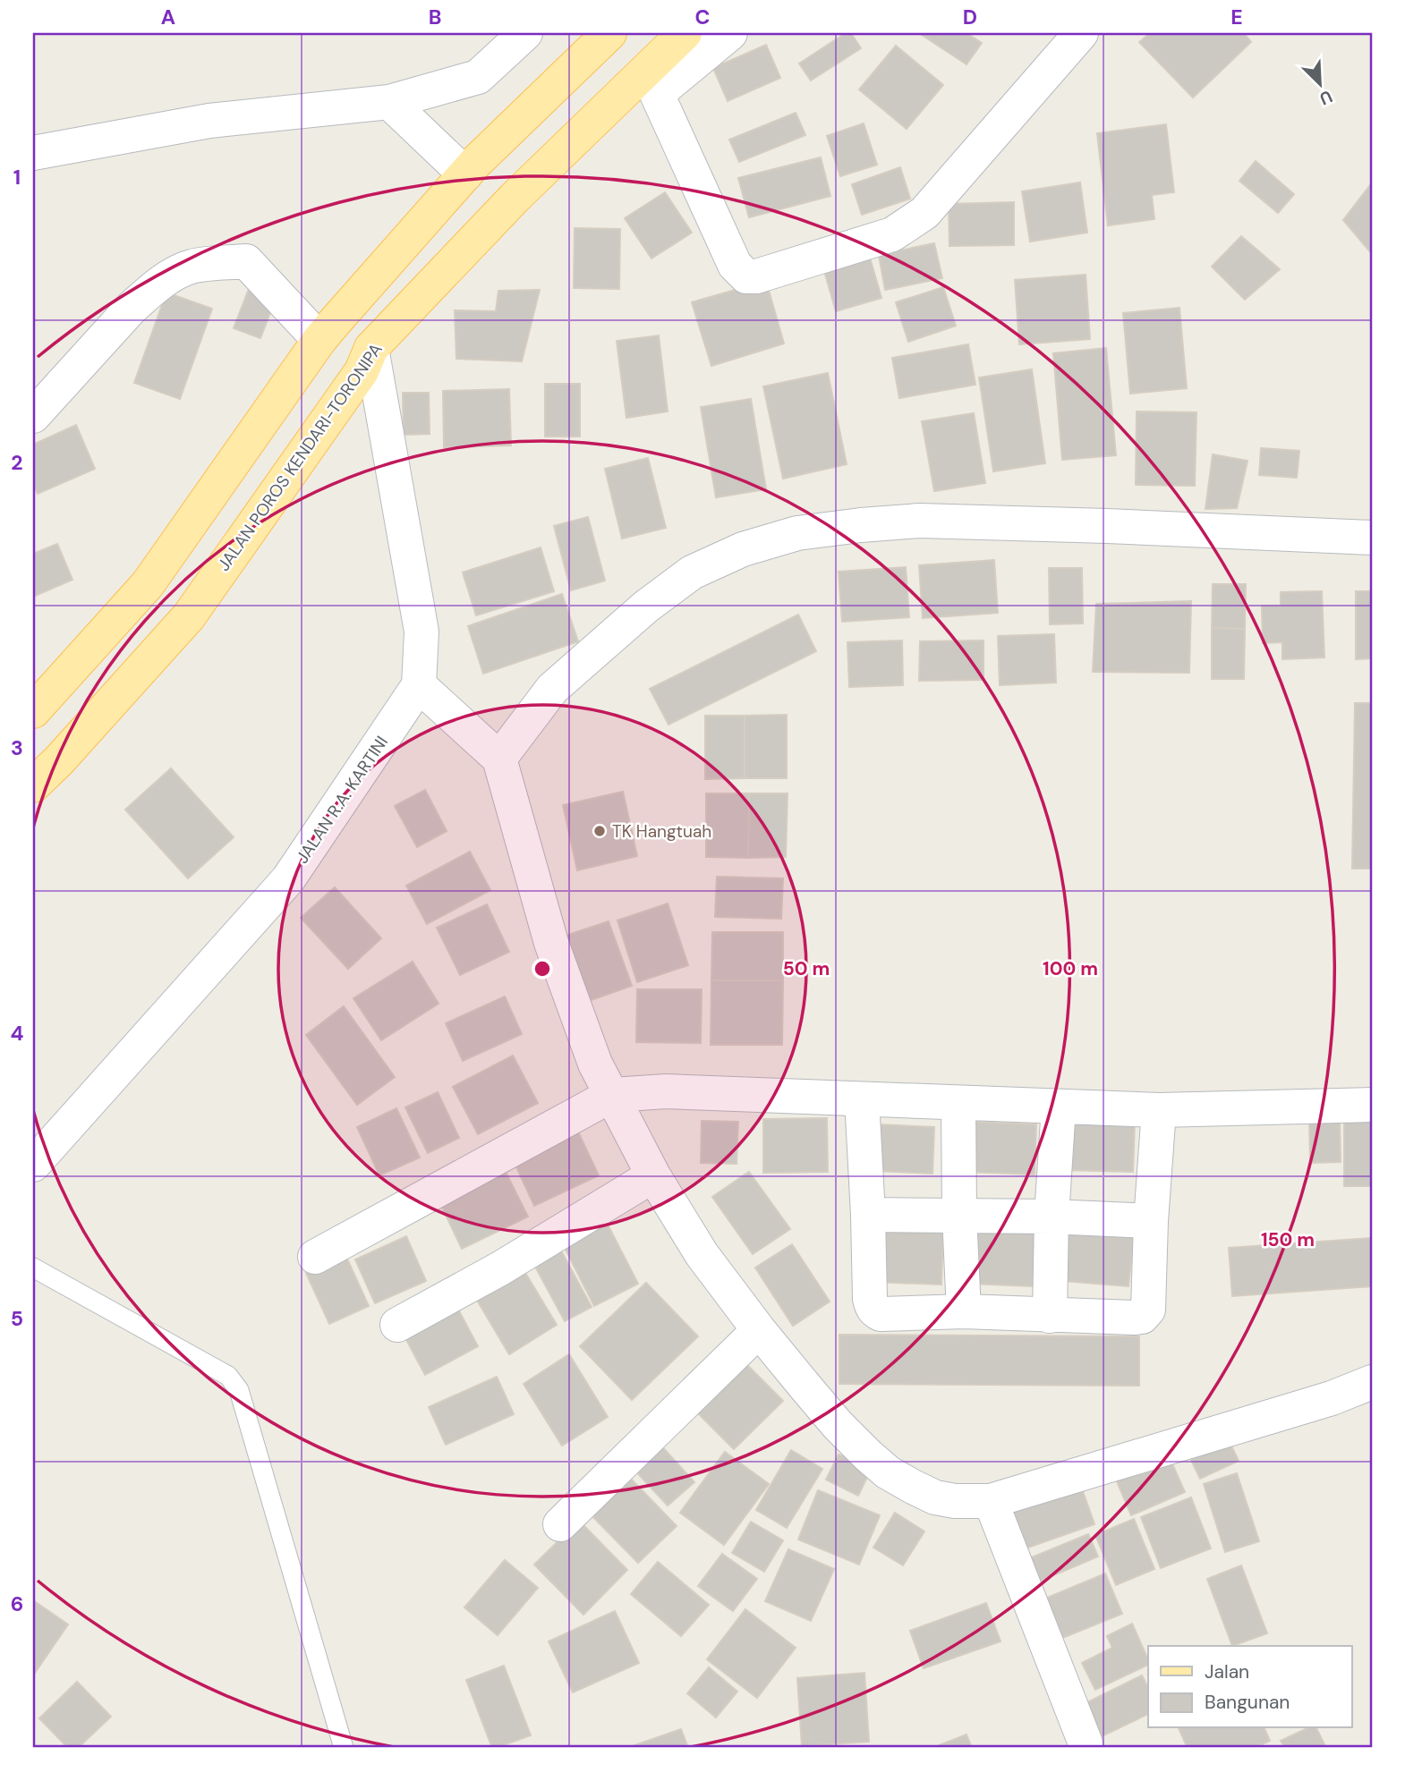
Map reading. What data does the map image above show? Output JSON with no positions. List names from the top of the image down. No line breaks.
{"streets":{"main road":["JALAN POROS KENDARI-TORONIPA"],"street":["JALAN R.A. KARTINI"]},"places":["TK Hangtuah"],"legend":["Jalan","Bangunan"],"north":"bottom right","grid":{"columns":["A","B","C","D","E"],"rows":["1","2","3","4","5","6"]},"rings":["50 m","100 m","150 m"]}
